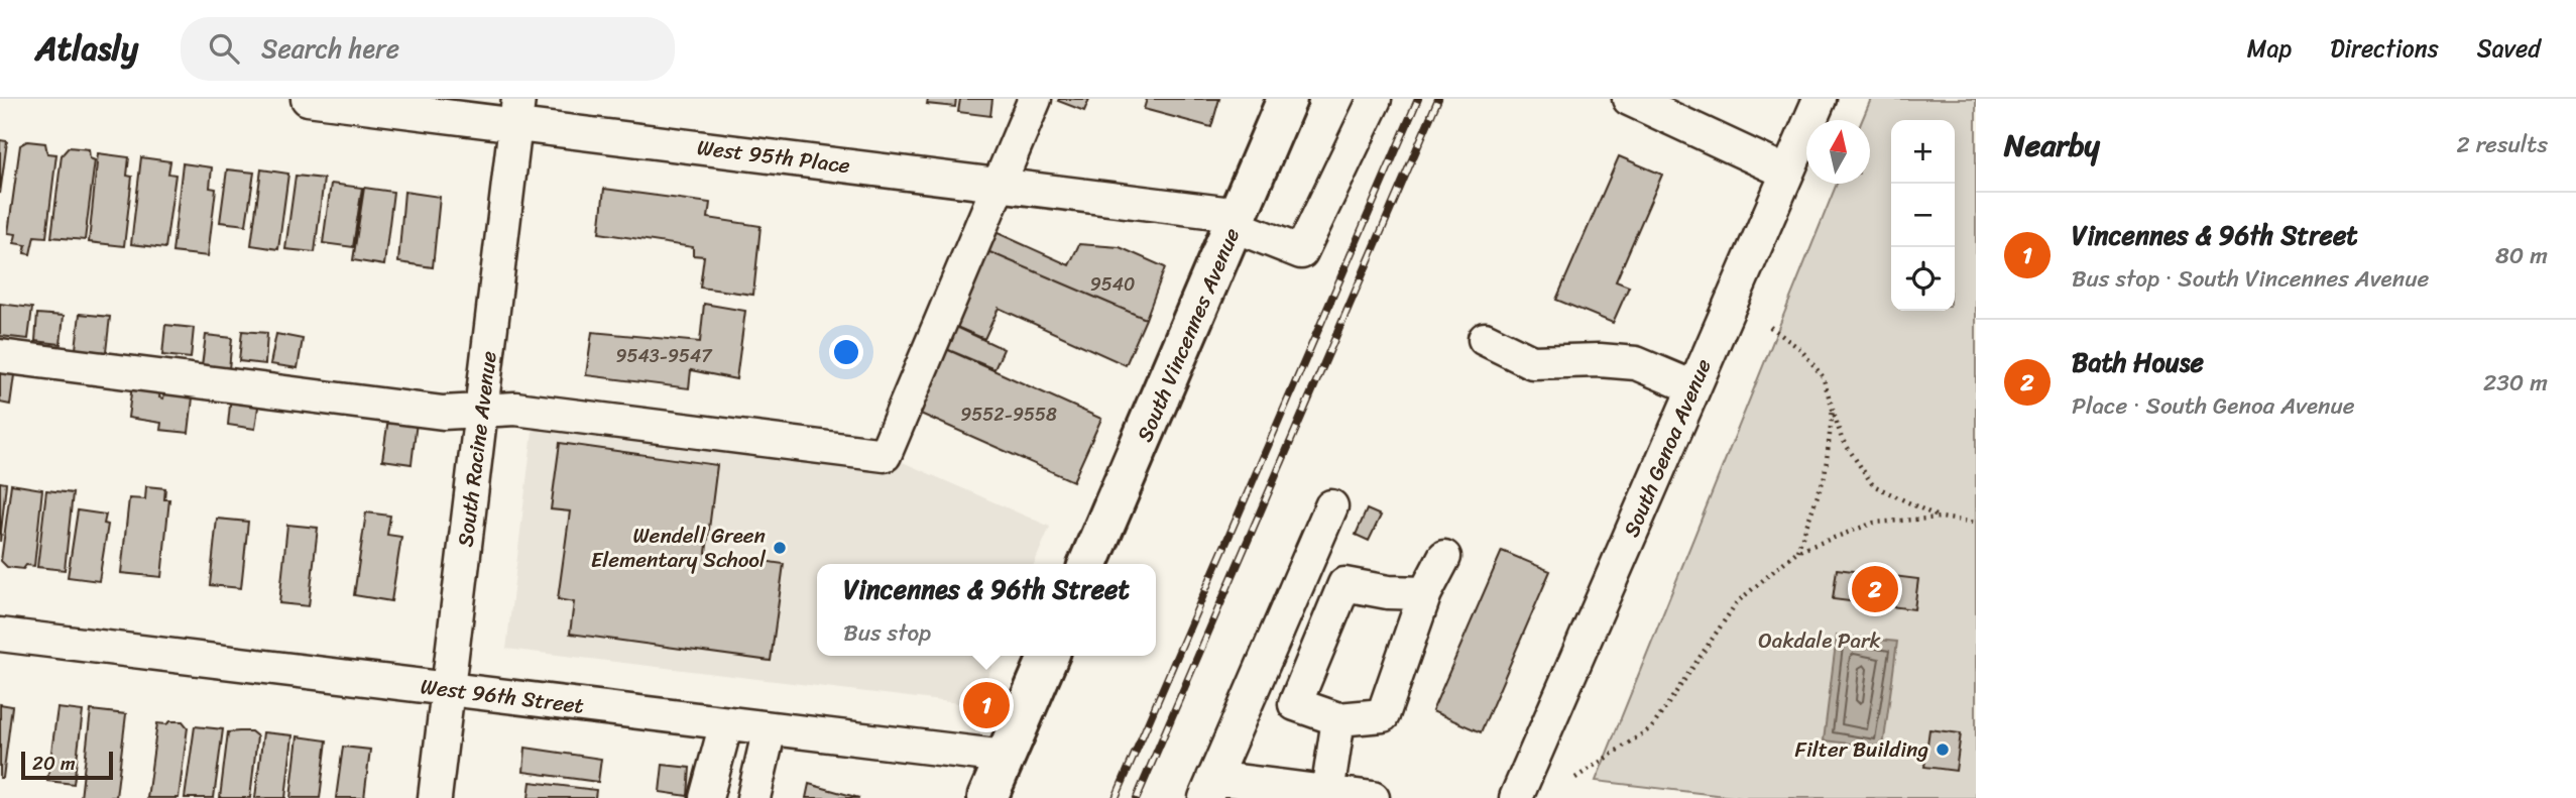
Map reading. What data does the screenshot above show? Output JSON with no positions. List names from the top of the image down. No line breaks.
{"streets":{"main road":["South Vincennes Avenue"],"street":["West 95th Place","South Genoa Avenue","South Racine Avenue","West 96th Street"]},"crossings":[["West 95th Place","South Vincennes Avenue"],["West 95th Place","South Racine Avenue"],["South Racine Avenue","West 96th Street"]],"parks":["Oakdale Park"],"places":["Wendell Green Elementary School","Filter Building"],"house_numbers":["9540","9543-9547","9552-9558"],"scale_bar":"20 m","north":"top","page":{"header":"Atlasly","search":"Search here","nav":["Map","Directions","Saved"],"heading":["Nearby","2 results"],"map_buttons":["+","−"],"list":[{"mark":"1","name":"Vincennes & 96th Street","note":"Bus stop · South Vincennes Avenue","value":"80 m"},{"mark":"2","name":"Bath House","note":"Place · South Genoa Avenue","value":"230 m"}],"pins":["2","1"],"popup":["Vincennes & 96th Street","Bus stop"],"scale":"20 m"}}
